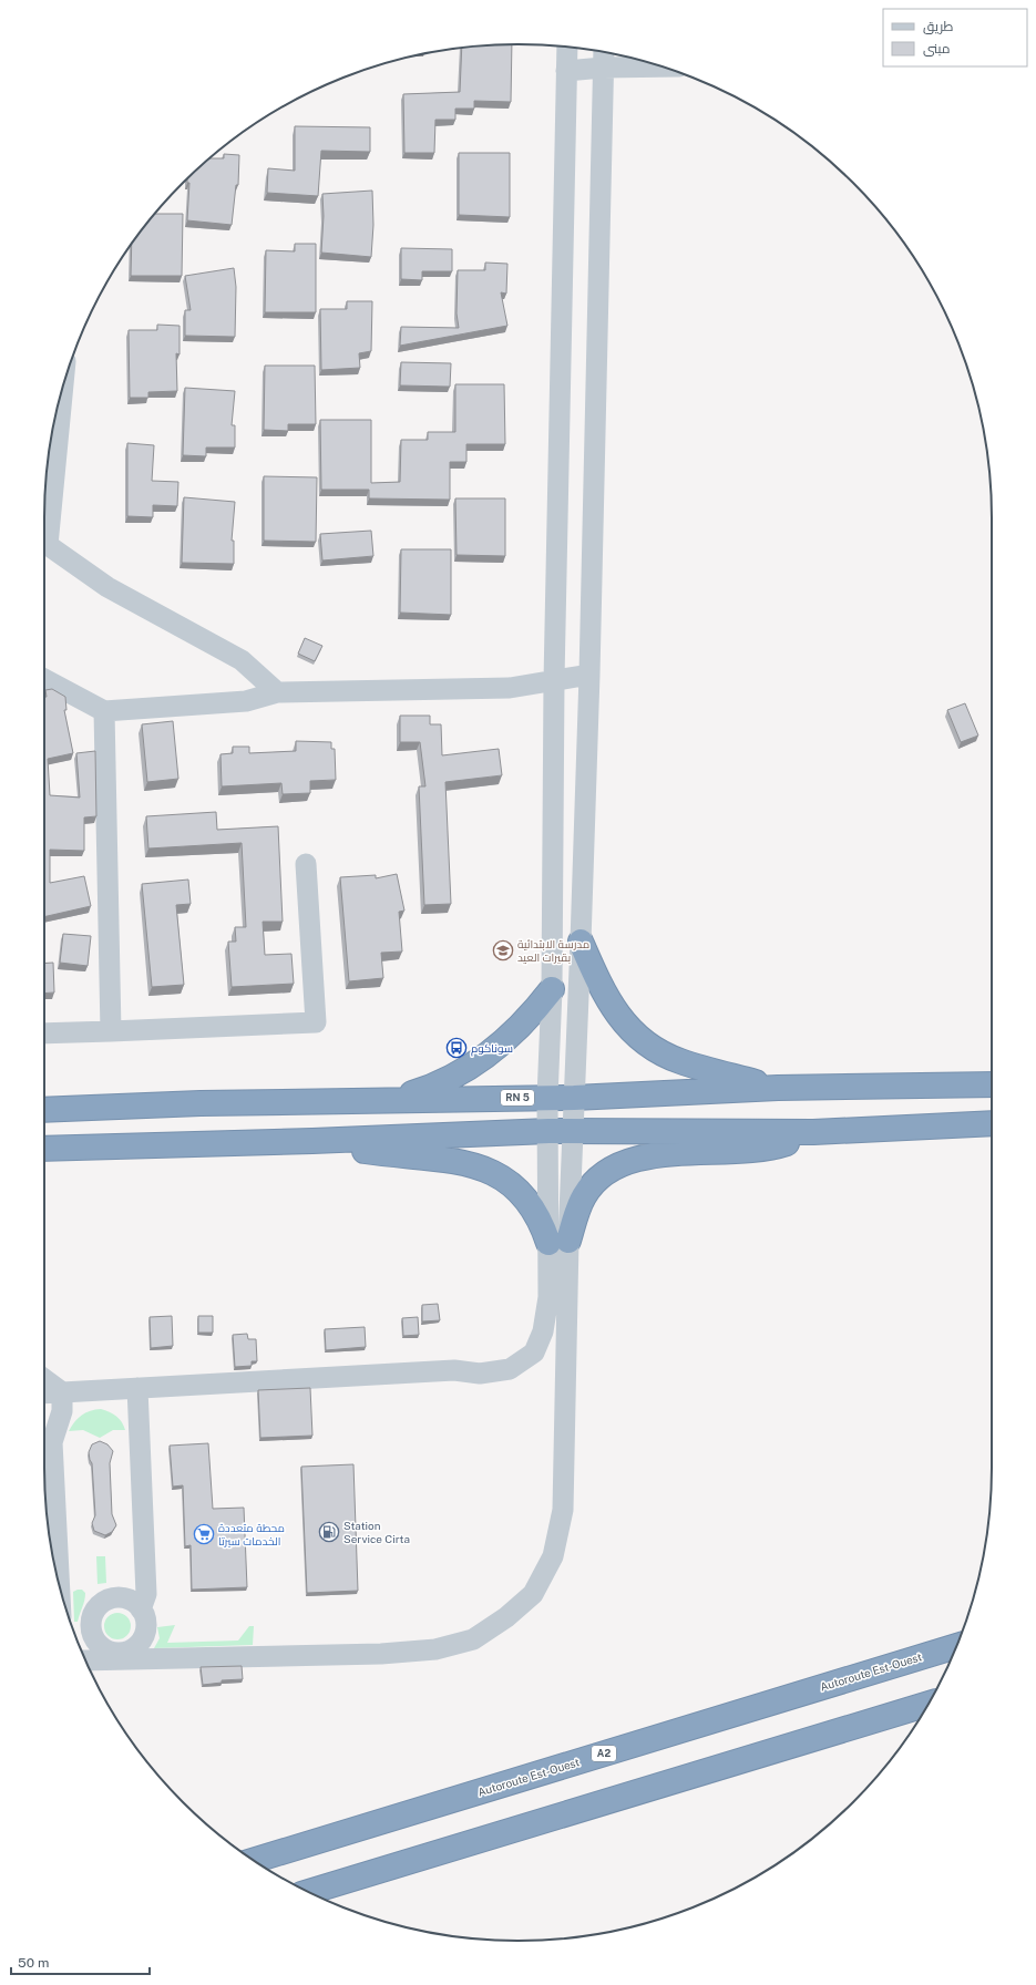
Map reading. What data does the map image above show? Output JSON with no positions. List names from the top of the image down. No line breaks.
{"streets":{"highway":["RN 5","Autoroute Est-Ouest","A2"]},"places":{"school or university":["مدرسة الابتدائية بقيرات العيد"],"bus stop":["سوناكوم"],"fuel station":["Station Service Cirta"],"supermarket":["محطة متعددة الخدمات سيرتا"]},"legend":["طريق","مبنى"],"scale_bar":"50 m"}
